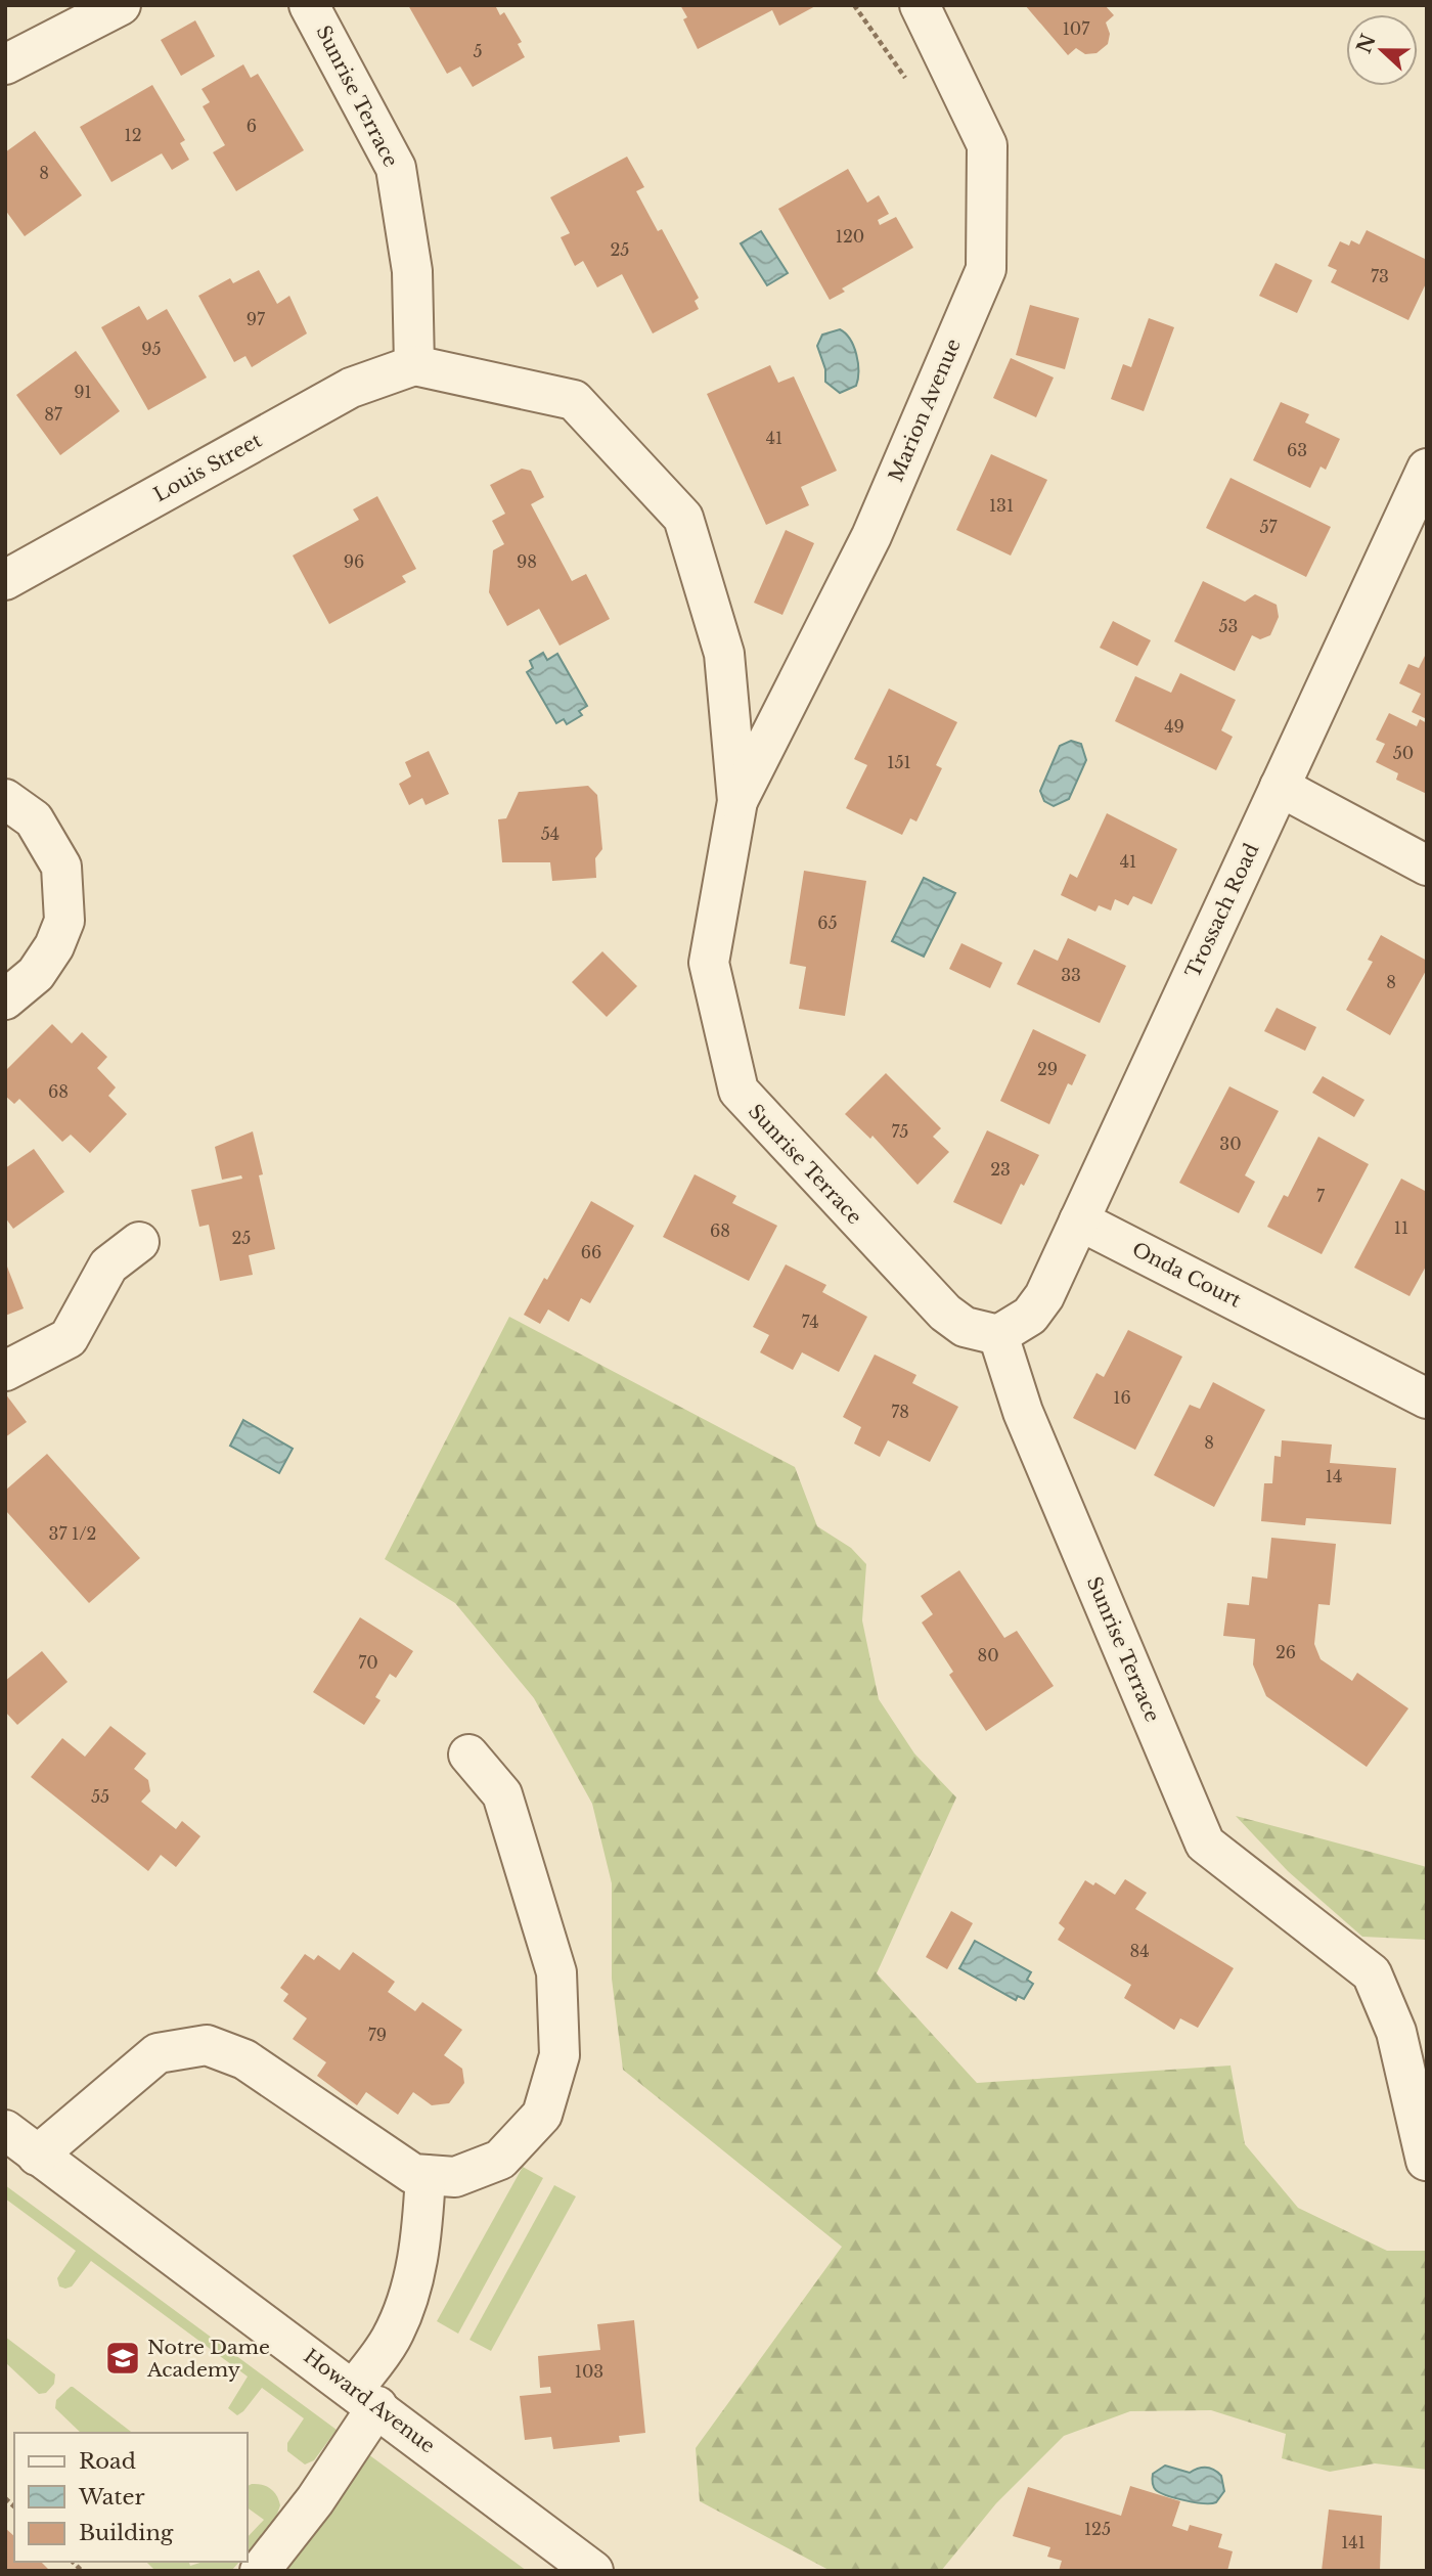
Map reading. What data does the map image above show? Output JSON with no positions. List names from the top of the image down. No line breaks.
{"streets":{"street":["Sunrise Terrace","Marion Avenue","Louis Street","Trossach Road","Onda Court","Howard Avenue"]},"crossings":[["Sunrise Terrace","Marion Avenue"],["Sunrise Terrace","Louis Street"],["Sunrise Terrace","Trossach Road"],["Trossach Road","Onda Court"]],"places":{"school or university":["Notre Dame Academy"]},"house_numbers":["107","5","6","12","8","120","25","73","97","95","91","87","41","63","131","57","96","98","53","49","50","151","54","41","65","33","8","29","68","75","30","23","7","11","68","25","66","74","16","78","8","14","37 1/2","26","80","70","55","84","79","103","125","141"],"legend":["Road","Water","Building"],"north":"left"}
